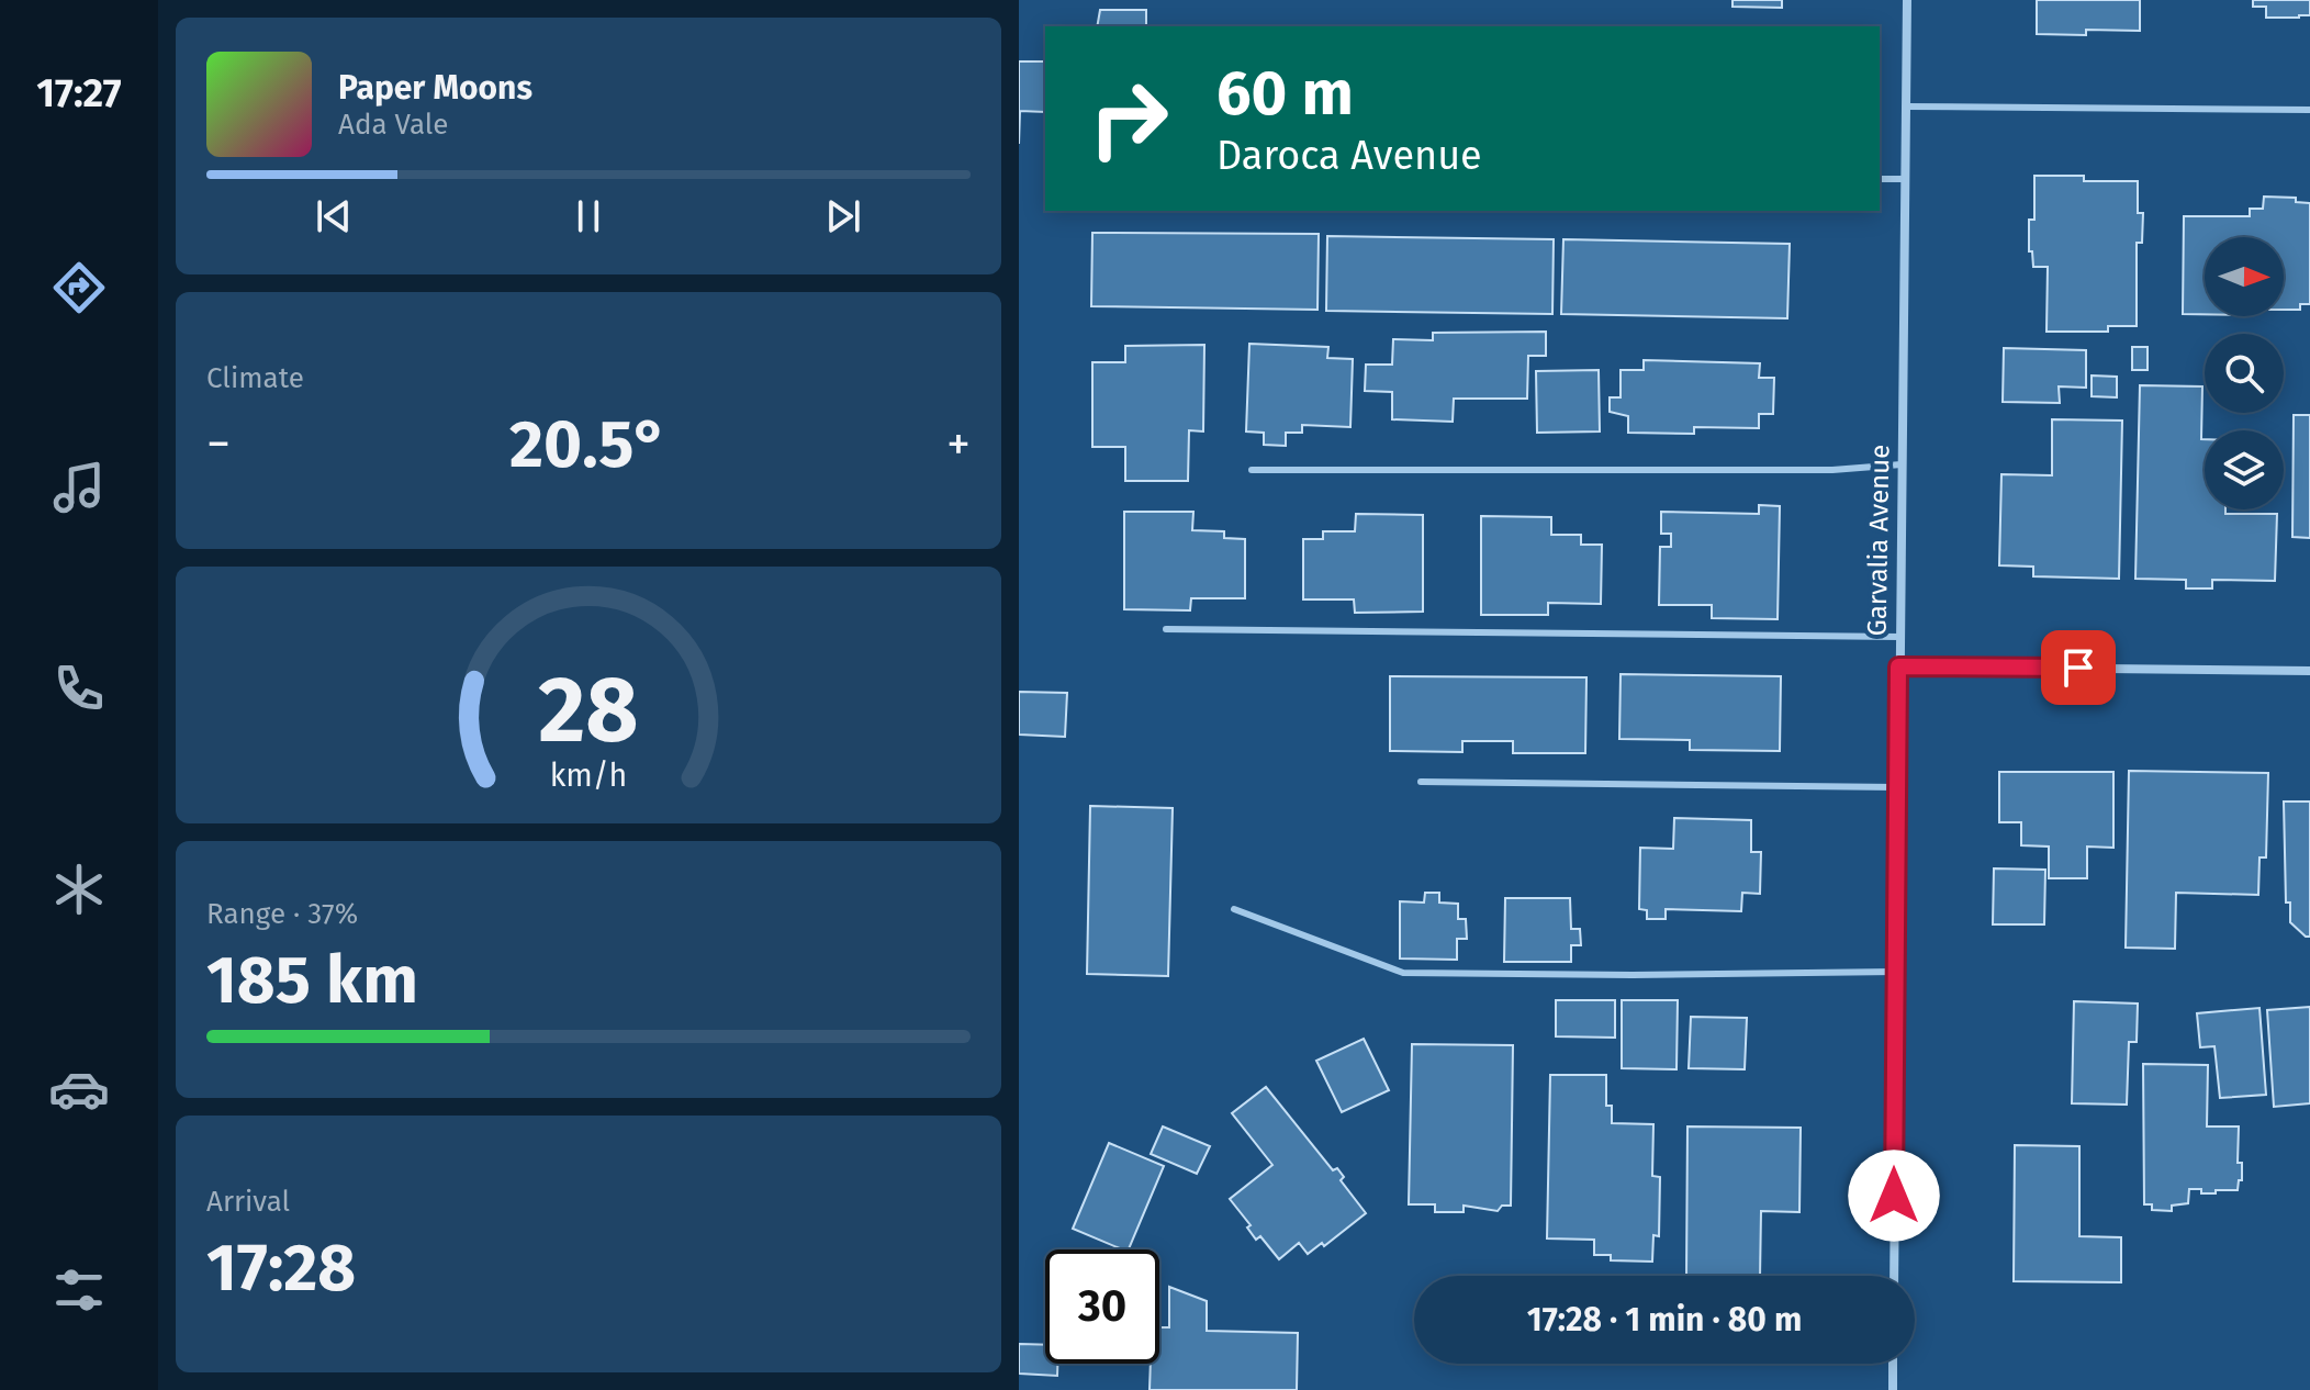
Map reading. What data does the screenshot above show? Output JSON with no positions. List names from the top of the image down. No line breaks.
{"streets":{"street":["Garvalia Avenue"]},"north":"right","page":{"tabs":"17:27","turn":["60 m","Daroca Avenue"],"song":["Paper Moons","Ada Vale"],"tile":["Climate",["Range · 37%","185 km"],["Arrival","17:28"]],"heat":["−","20.5°","+"],"limit":"30","trip":"17:28 · 1 min · 80 m","gauge":["28","km/h"]}}
